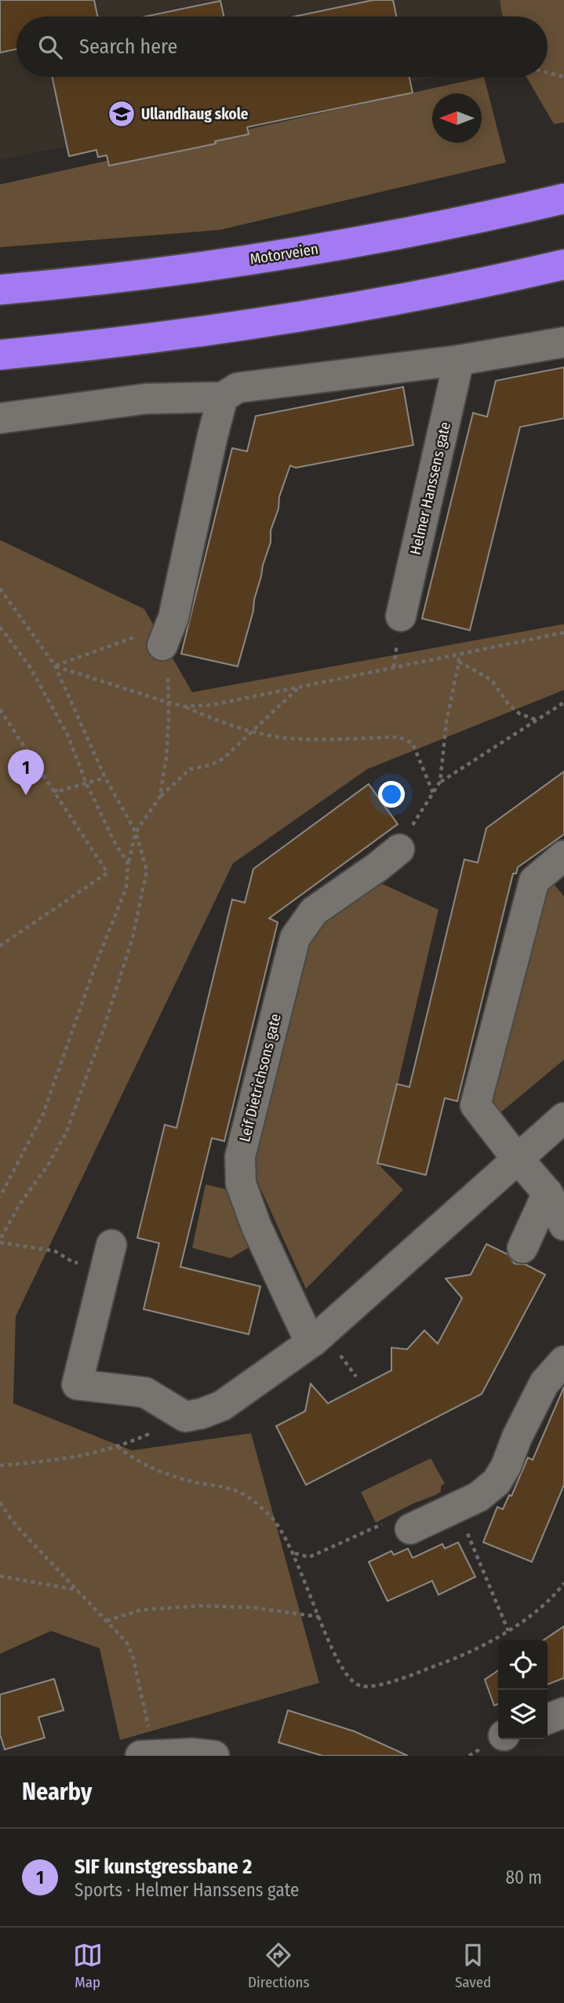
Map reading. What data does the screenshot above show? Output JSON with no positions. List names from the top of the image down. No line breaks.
{"streets":{"highway":["Motorveien"],"street":["Helmer Hanssens gate","Leif Dietrichsons gate"]},"places":{"school or university":["Ullandhaug skole"]},"north":"left","page":{"search":"Search here","pins":"1","heading":"Nearby","list":[{"mark":"1","name":"SIF kunstgressbane 2","note":"Sports · Helmer Hanssens gate","value":"80 m"}],"nav":["Map","Directions","Saved"]}}
